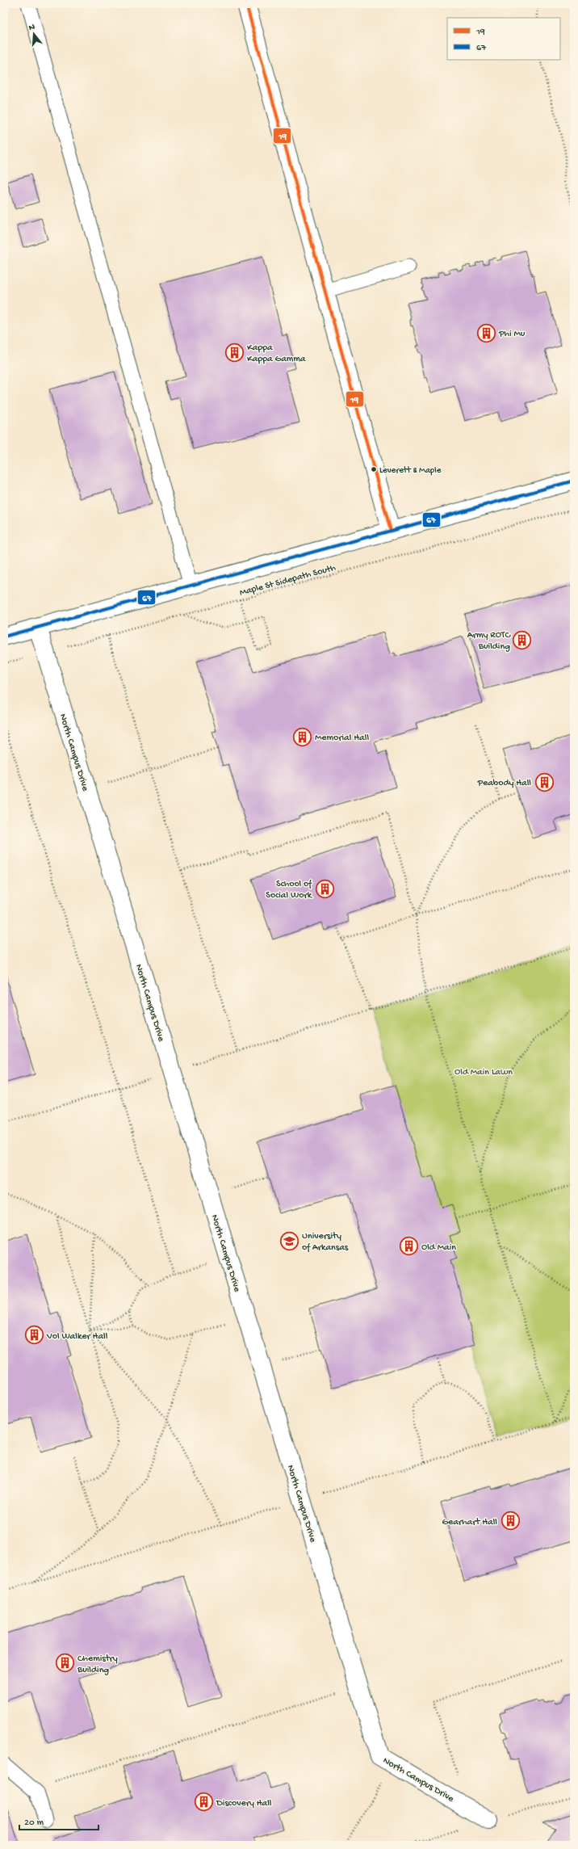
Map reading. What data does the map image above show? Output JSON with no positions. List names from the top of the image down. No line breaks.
{"streets":{"street":["North Campus Drive"],"path":["Maple St Sidepath South"]},"crossings":[["Maple St Sidepath South","North Campus Drive"]],"parks":["Old Main Lawn"],"places":{"building":["Phi Mu","Kappa Kappa Gamma","Army ROTC Building","Memorial Hall","Peabody Hall","School of Social Work","Old Main","Vol Walker Hall","Gearhart Hall","Chemistry Building","Discovery Hall"],"other":["Leverett & Maple"],"school or university":["University of Arkansas"]},"lines":["transit line 19","transit line 67"],"legend":["19","67"],"scale_bar":"20 m","north":"top"}
